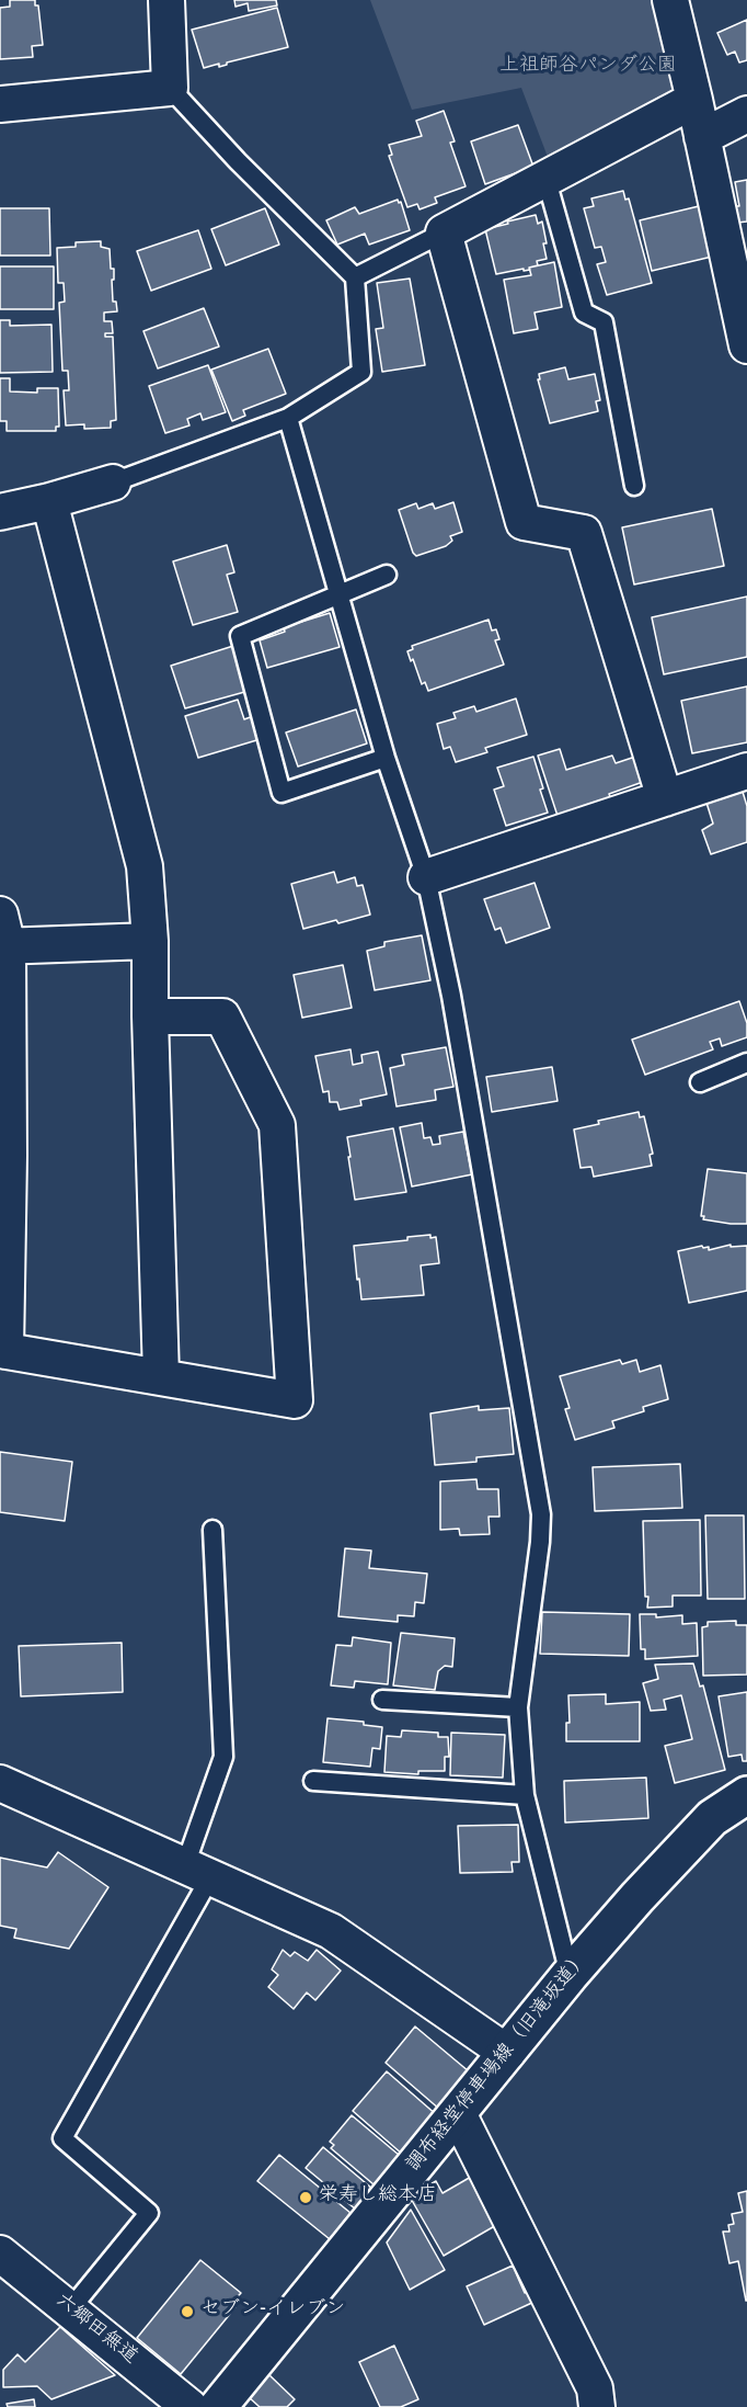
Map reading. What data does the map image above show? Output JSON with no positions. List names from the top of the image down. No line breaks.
{"streets":{"main road":["調布経堂停車場線（旧滝坂道）"],"street":["六郷田無道"]},"parks":["上祖師谷パンダ公園"],"places":["栄寿し総本店","セブン-イレブン"]}
